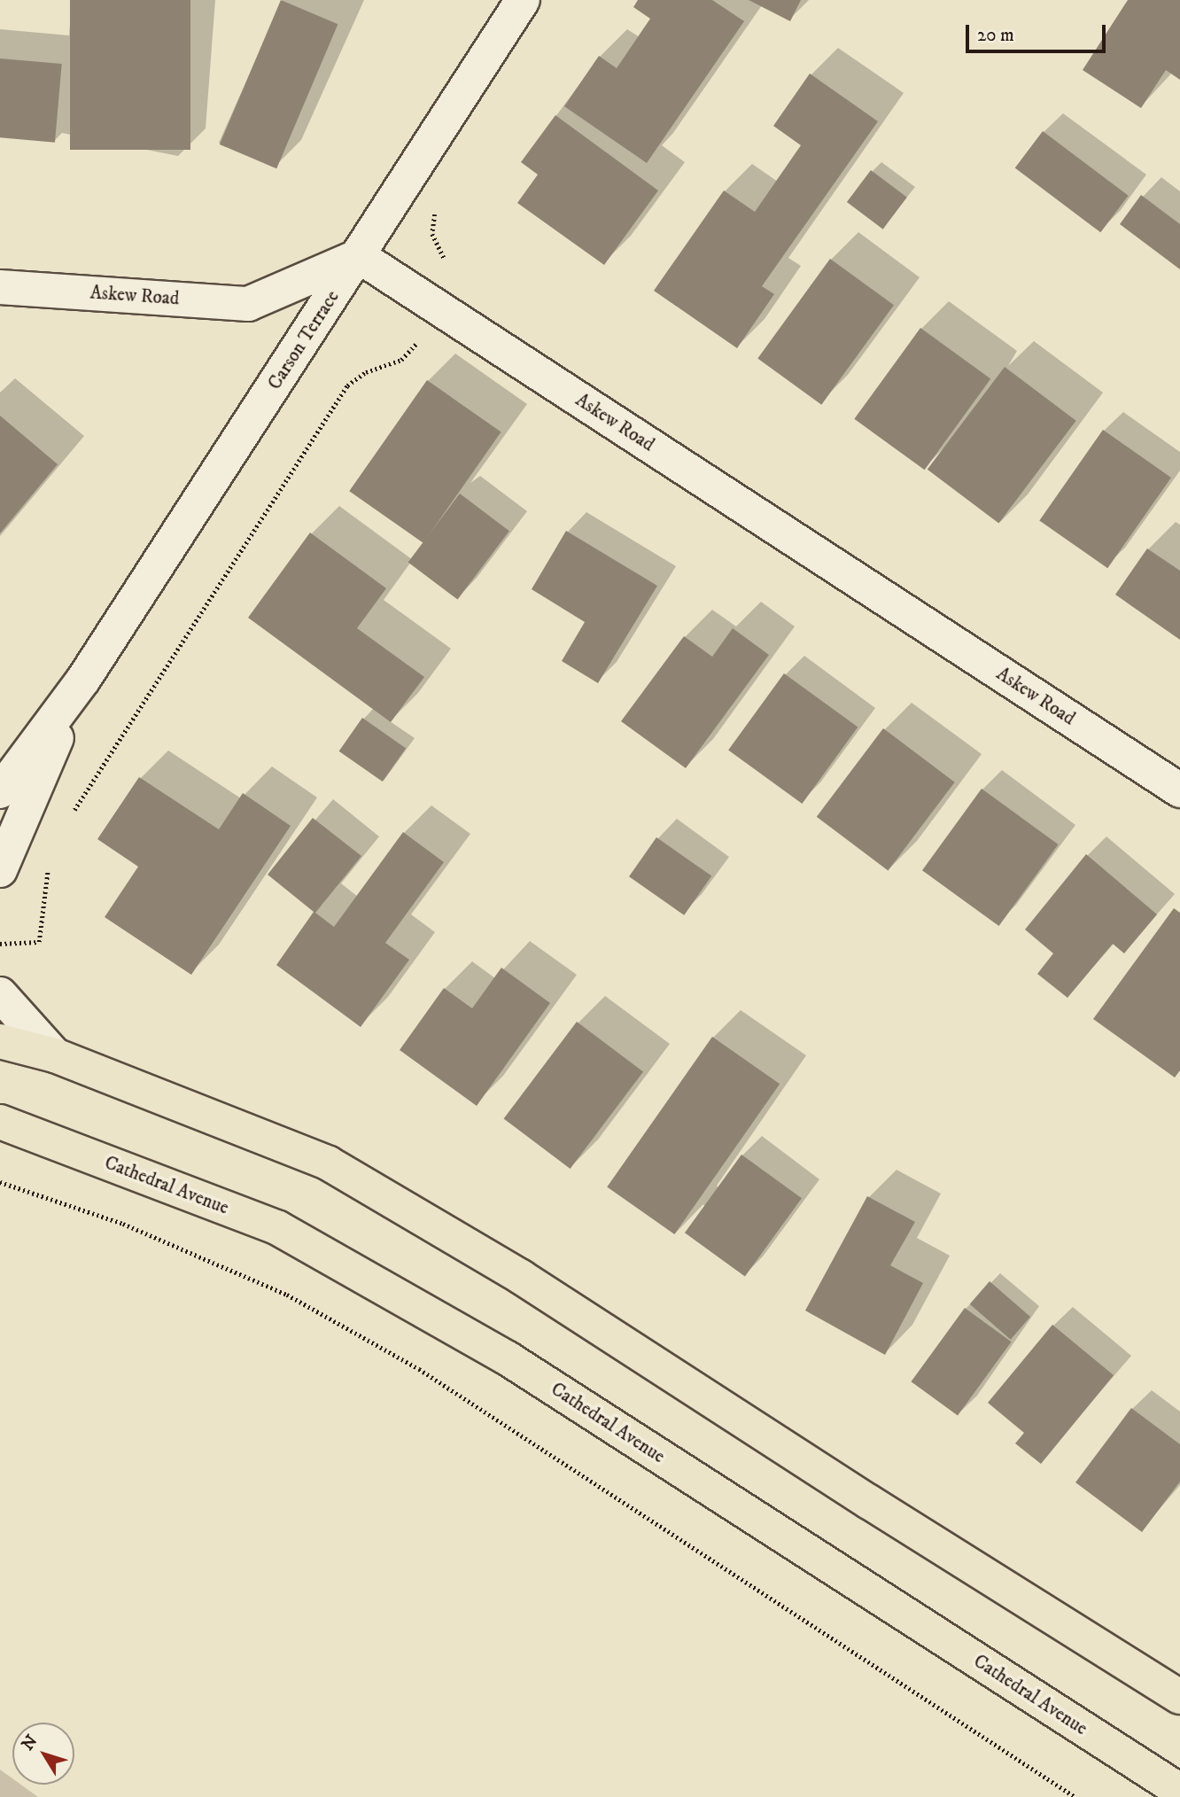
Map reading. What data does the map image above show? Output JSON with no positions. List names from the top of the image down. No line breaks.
{"streets":{"main road":["Cathedral Avenue"],"street":["Askew Road","Carson Terrace"]},"crossings":[["Askew Road","Carson Terrace"]],"scale_bar":"20 m","north":"top left"}
